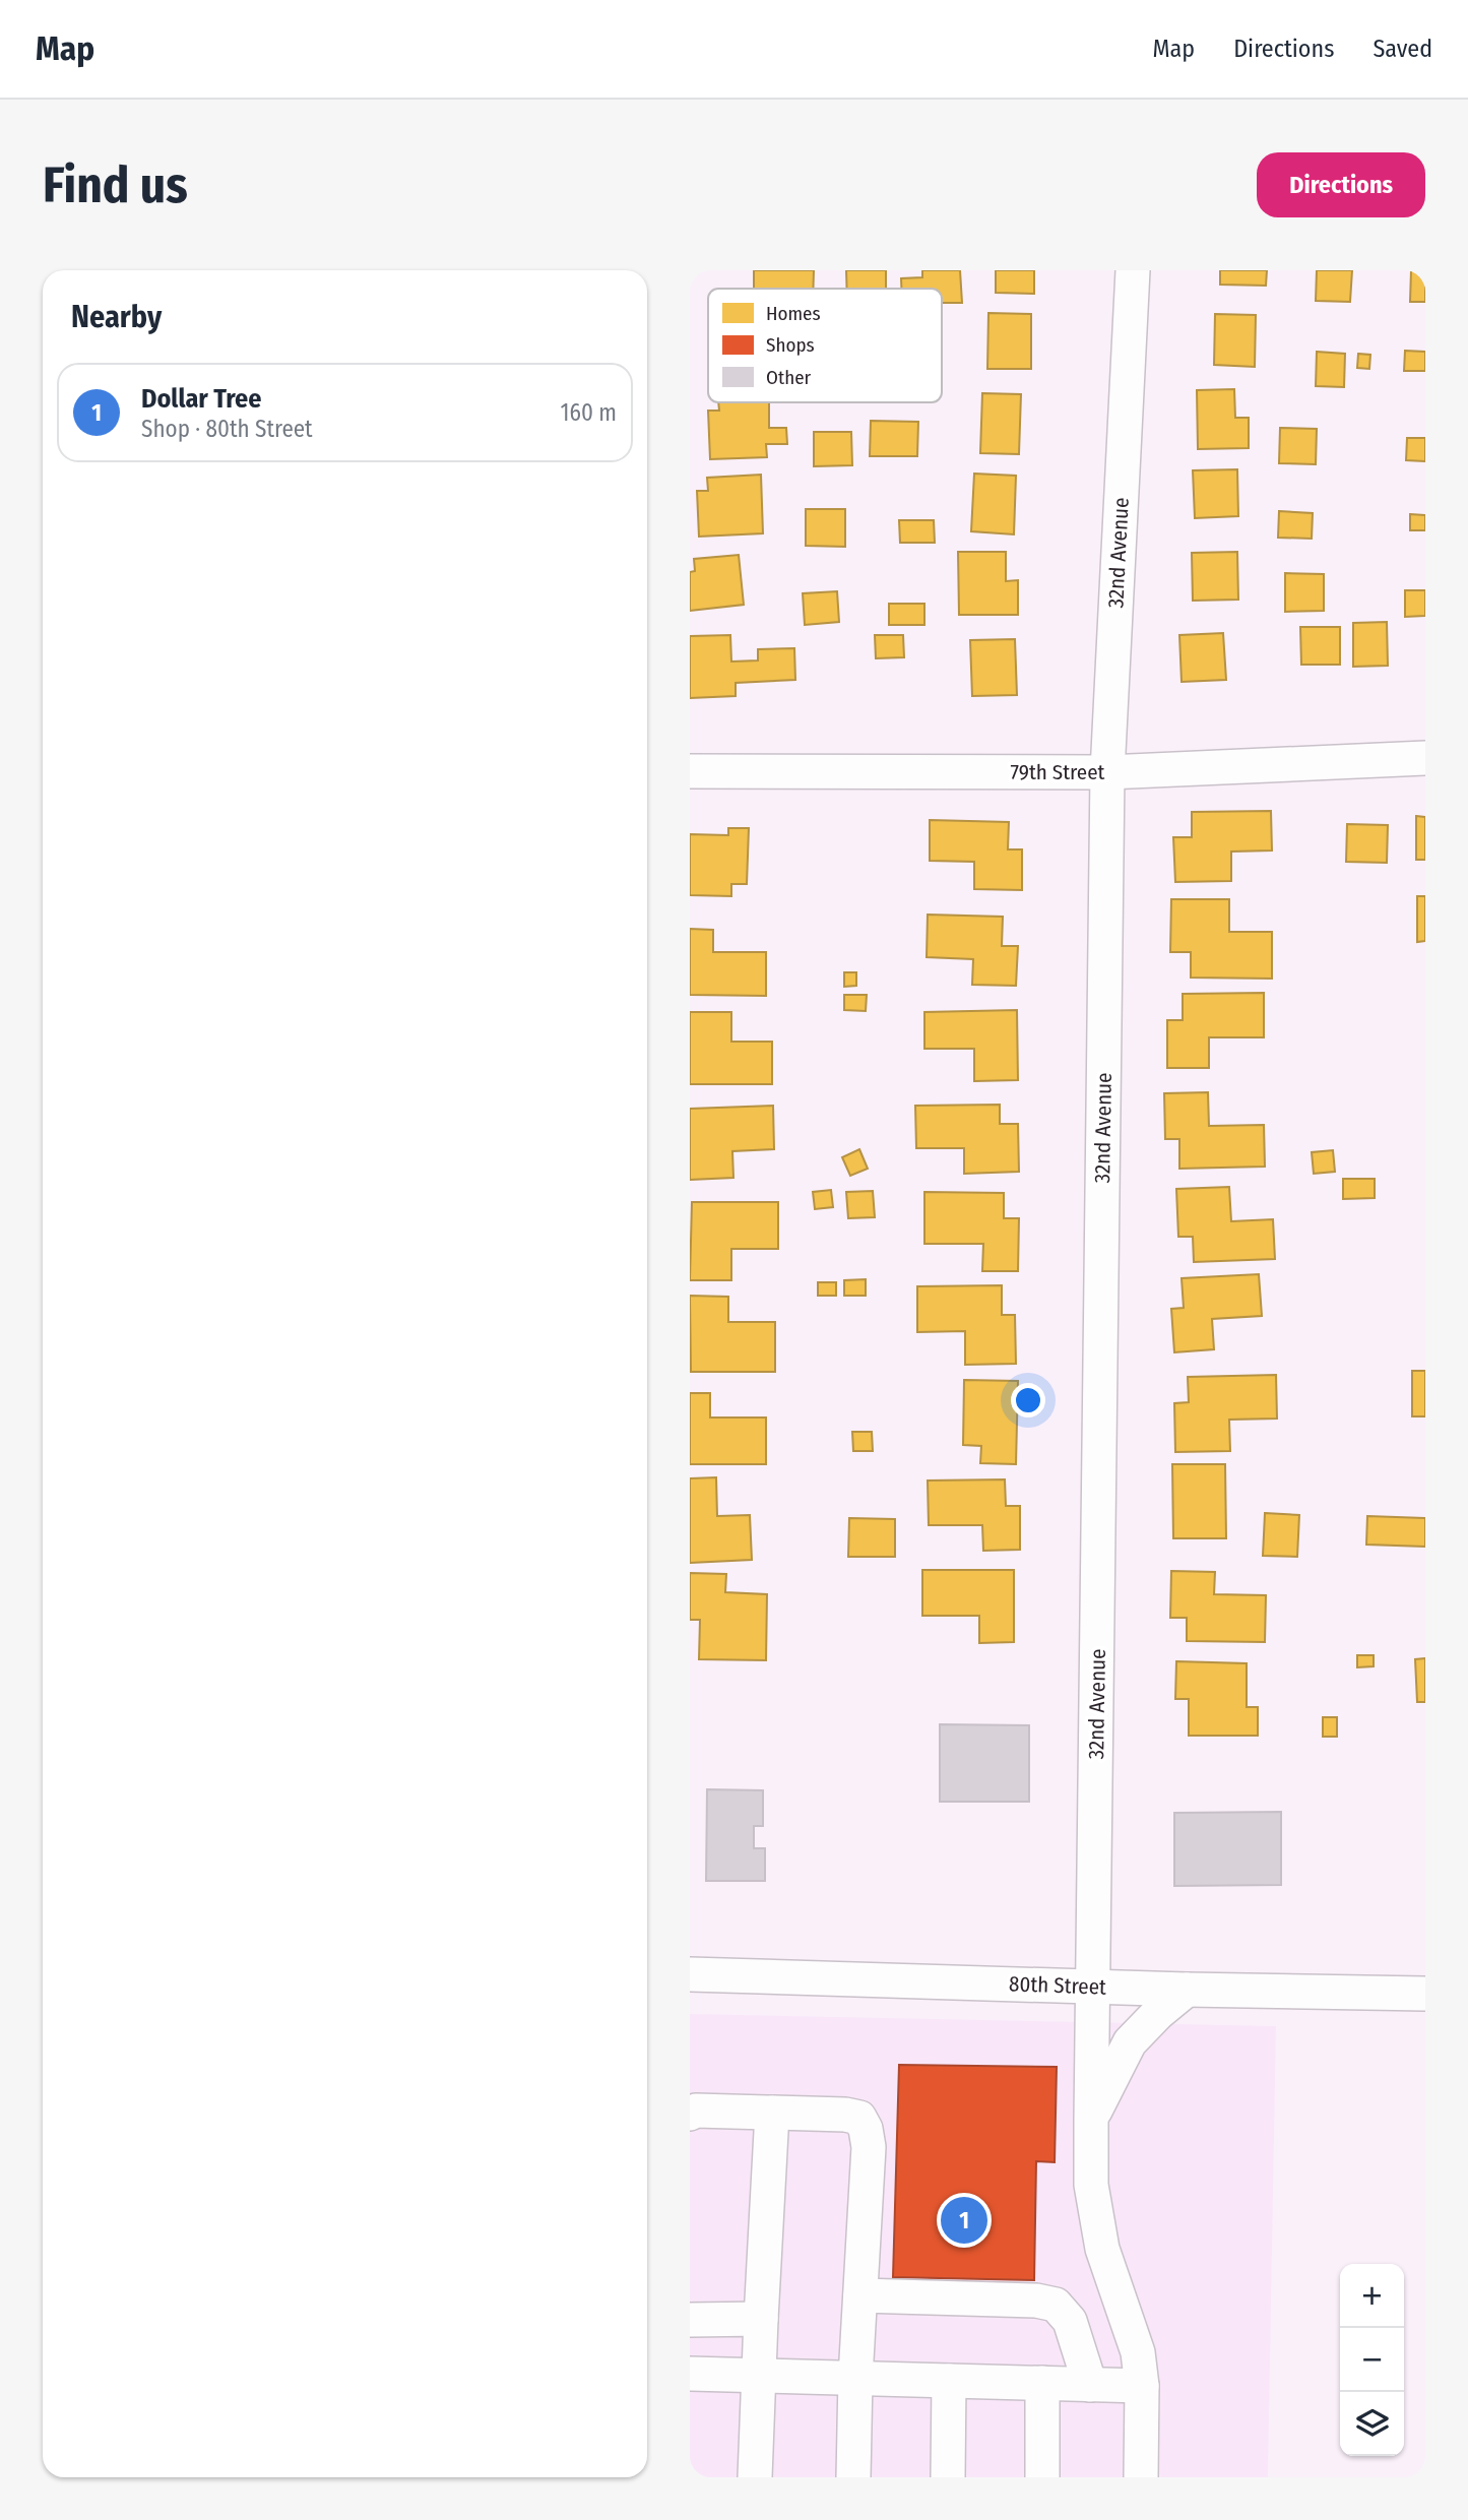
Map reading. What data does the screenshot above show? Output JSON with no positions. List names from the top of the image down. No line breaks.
{"streets":{"street":["32nd Avenue","79th Street","80th Street"]},"crossings":[["32nd Avenue","79th Street"],["32nd Avenue","80th Street"]],"legend":["Homes","Shops","Other"],"page":{"header":"Map","nav":["Map","Directions","Saved"],"buttons":"Directions","title":"Find us","heading":"Nearby","list":[{"mark":"1","name":"Dollar Tree","note":"Shop · 80th Street","value":"160 m"}],"pins":"1","map_buttons":["+","−"]}}
